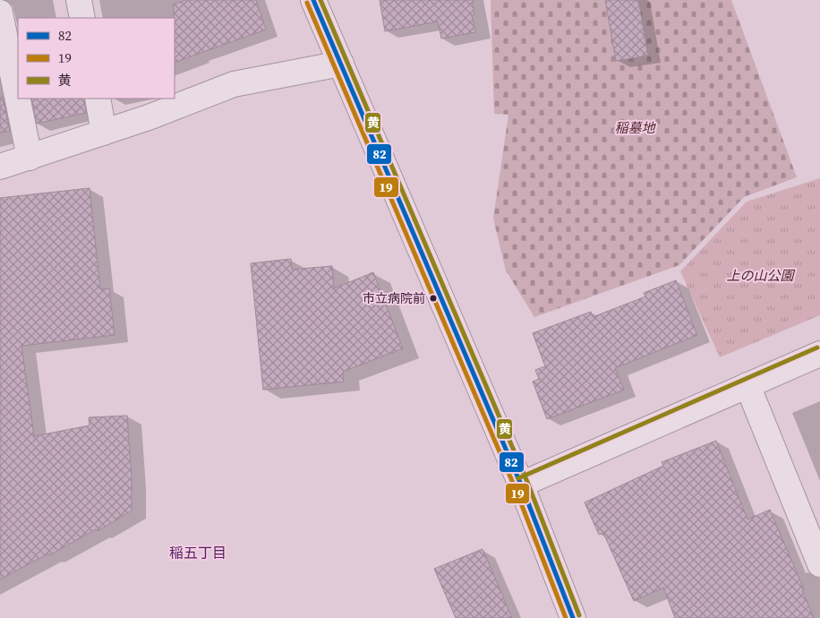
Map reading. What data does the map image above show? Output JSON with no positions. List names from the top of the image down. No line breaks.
{"districts":["稲五丁目"],"parks":["稲墓地","上の山公園"],"places":["市立病院前"],"lines":["transit line 82","transit line 黄","transit line 19"],"legend":["82","19","黄"]}
